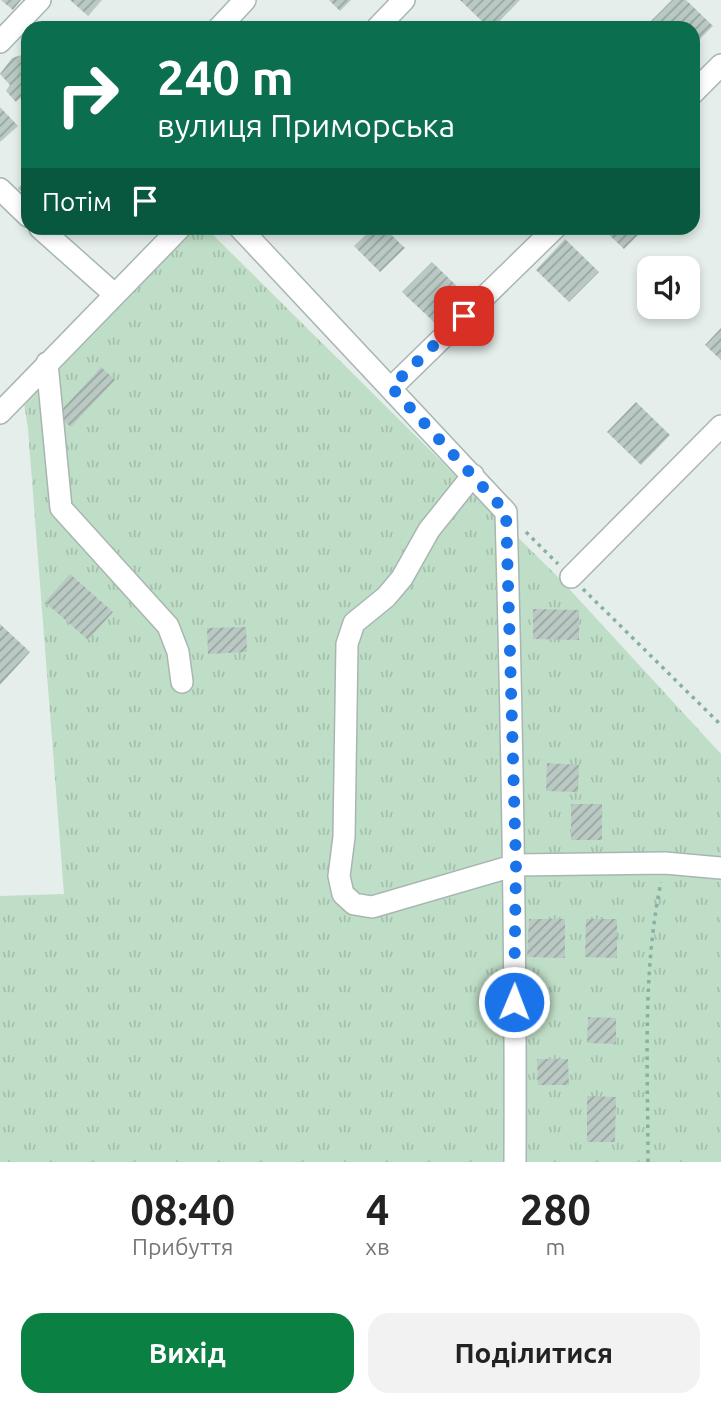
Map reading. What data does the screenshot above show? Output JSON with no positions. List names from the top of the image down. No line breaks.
{"page":{"turn":["240 m","вулиця Приморська"],"then":"Потім","eta":["08:40","Прибуття","4","хв","280","m"],"buttons":["Вихід","Поділитися"]}}
